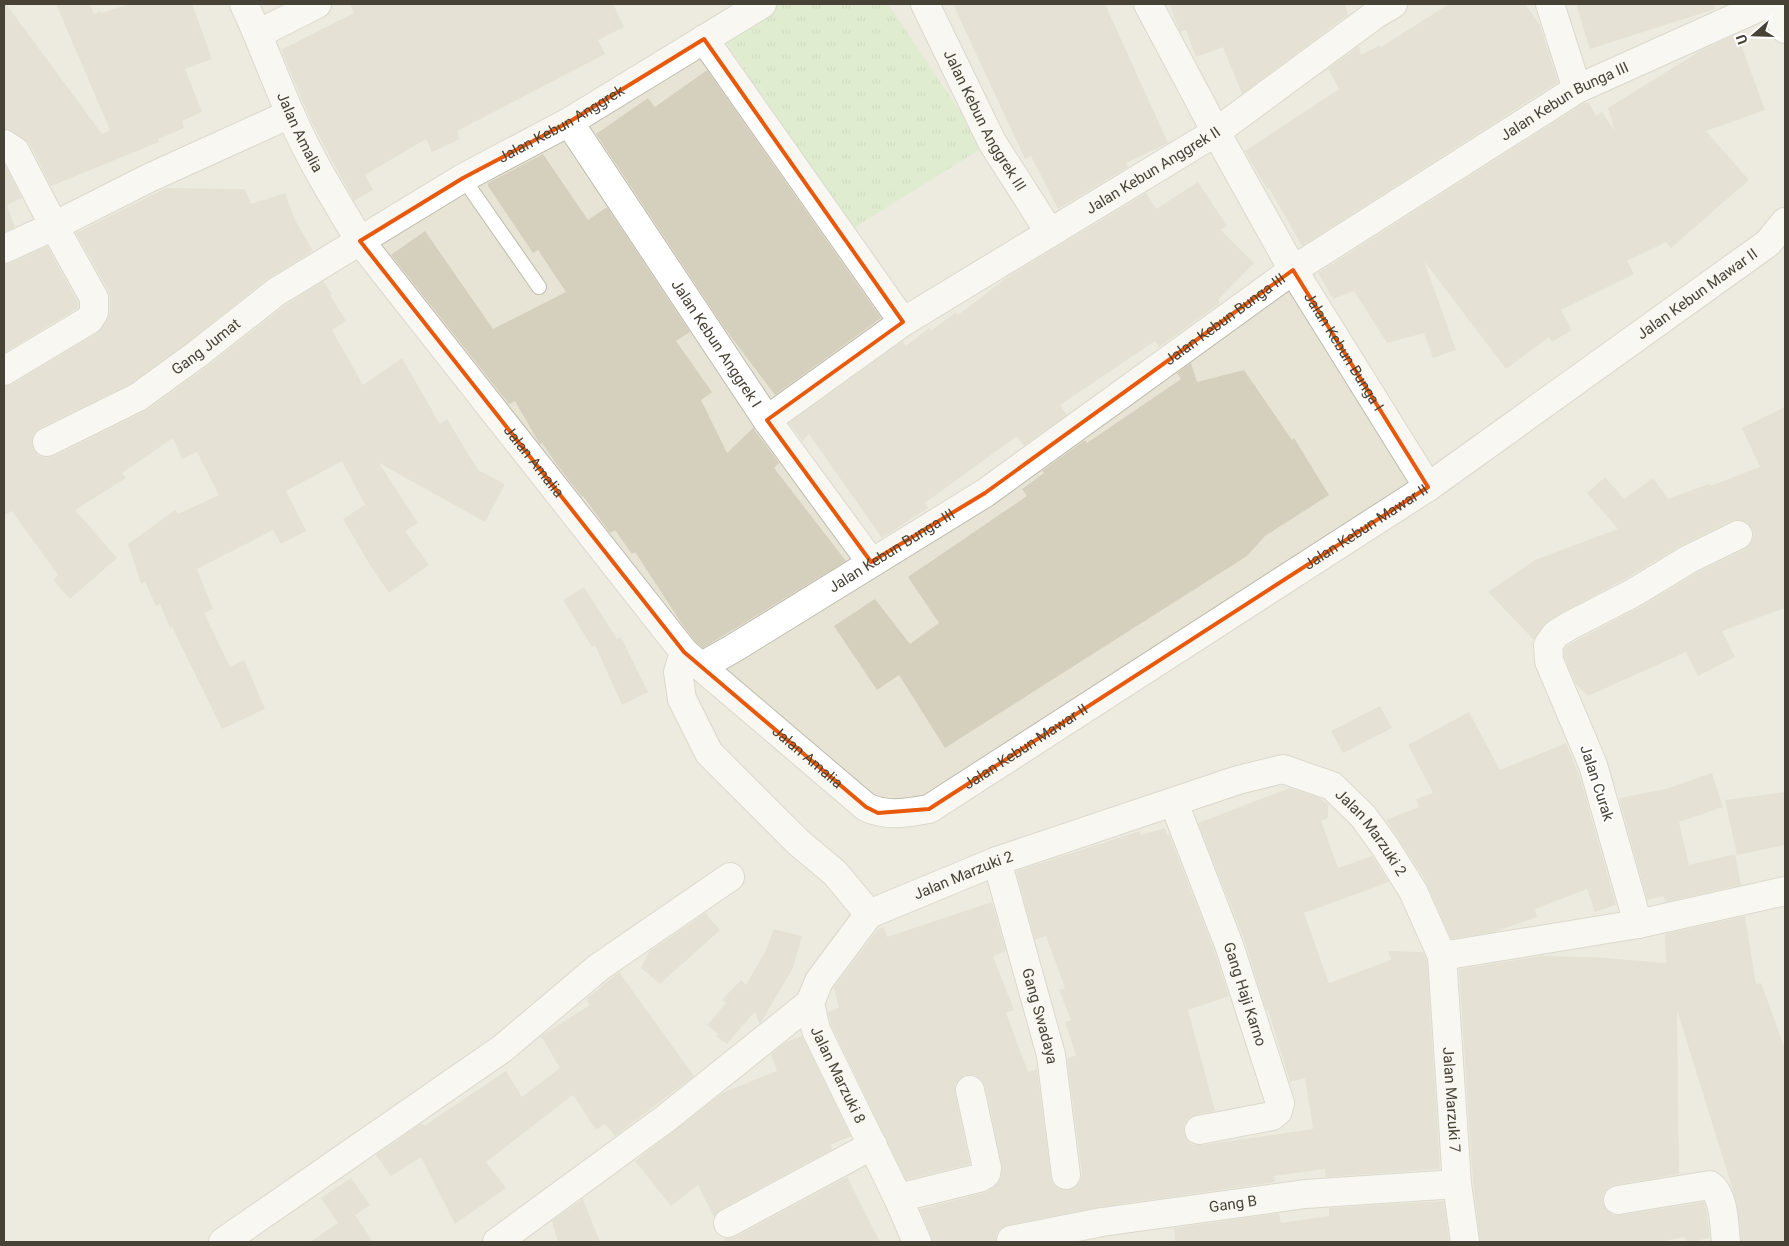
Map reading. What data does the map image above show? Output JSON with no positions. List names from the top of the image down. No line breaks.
{"streets":{"street":["Jalan Kebun Bunga III","Jalan Kebun Anggrek III","Jalan Kebun Anggrek","Jalan Amalia","Jalan Kebun Anggrek II","Jalan Kebun Mawar II","Jalan Kebun Anggrek I","Gang Jumat","Jalan Kebun Bunga I","Jalan Curak","Jalan Marzuki 2","Gang Haji Karno","Gang Swadaya","Jalan Marzuki 8","Jalan Marzuki 7","Gang B"]},"crossings":[["Jalan Kebun Bunga III","Jalan Amalia"],["Jalan Kebun Bunga III","Jalan Kebun Anggrek I"],["Jalan Kebun Bunga III","Jalan Kebun Bunga I"],["Jalan Kebun Anggrek III","Jalan Kebun Anggrek II"],["Jalan Kebun Anggrek","Jalan Amalia"],["Jalan Kebun Anggrek","Jalan Kebun Anggrek I"],["Jalan Kebun Anggrek","Gang Jumat"],["Jalan Amalia","Jalan Kebun Mawar II"],["Jalan Amalia","Gang Jumat"],["Jalan Kebun Anggrek II","Jalan Kebun Anggrek I"],["Jalan Kebun Anggrek II","Jalan Kebun Bunga I"],["Jalan Kebun Mawar II","Jalan Kebun Bunga I"],["Jalan Marzuki 2","Gang Haji Karno"],["Jalan Marzuki 2","Gang Swadaya"],["Jalan Marzuki 2","Jalan Marzuki 7"],["Jalan Marzuki 7","Gang B"]],"north":"left"}
